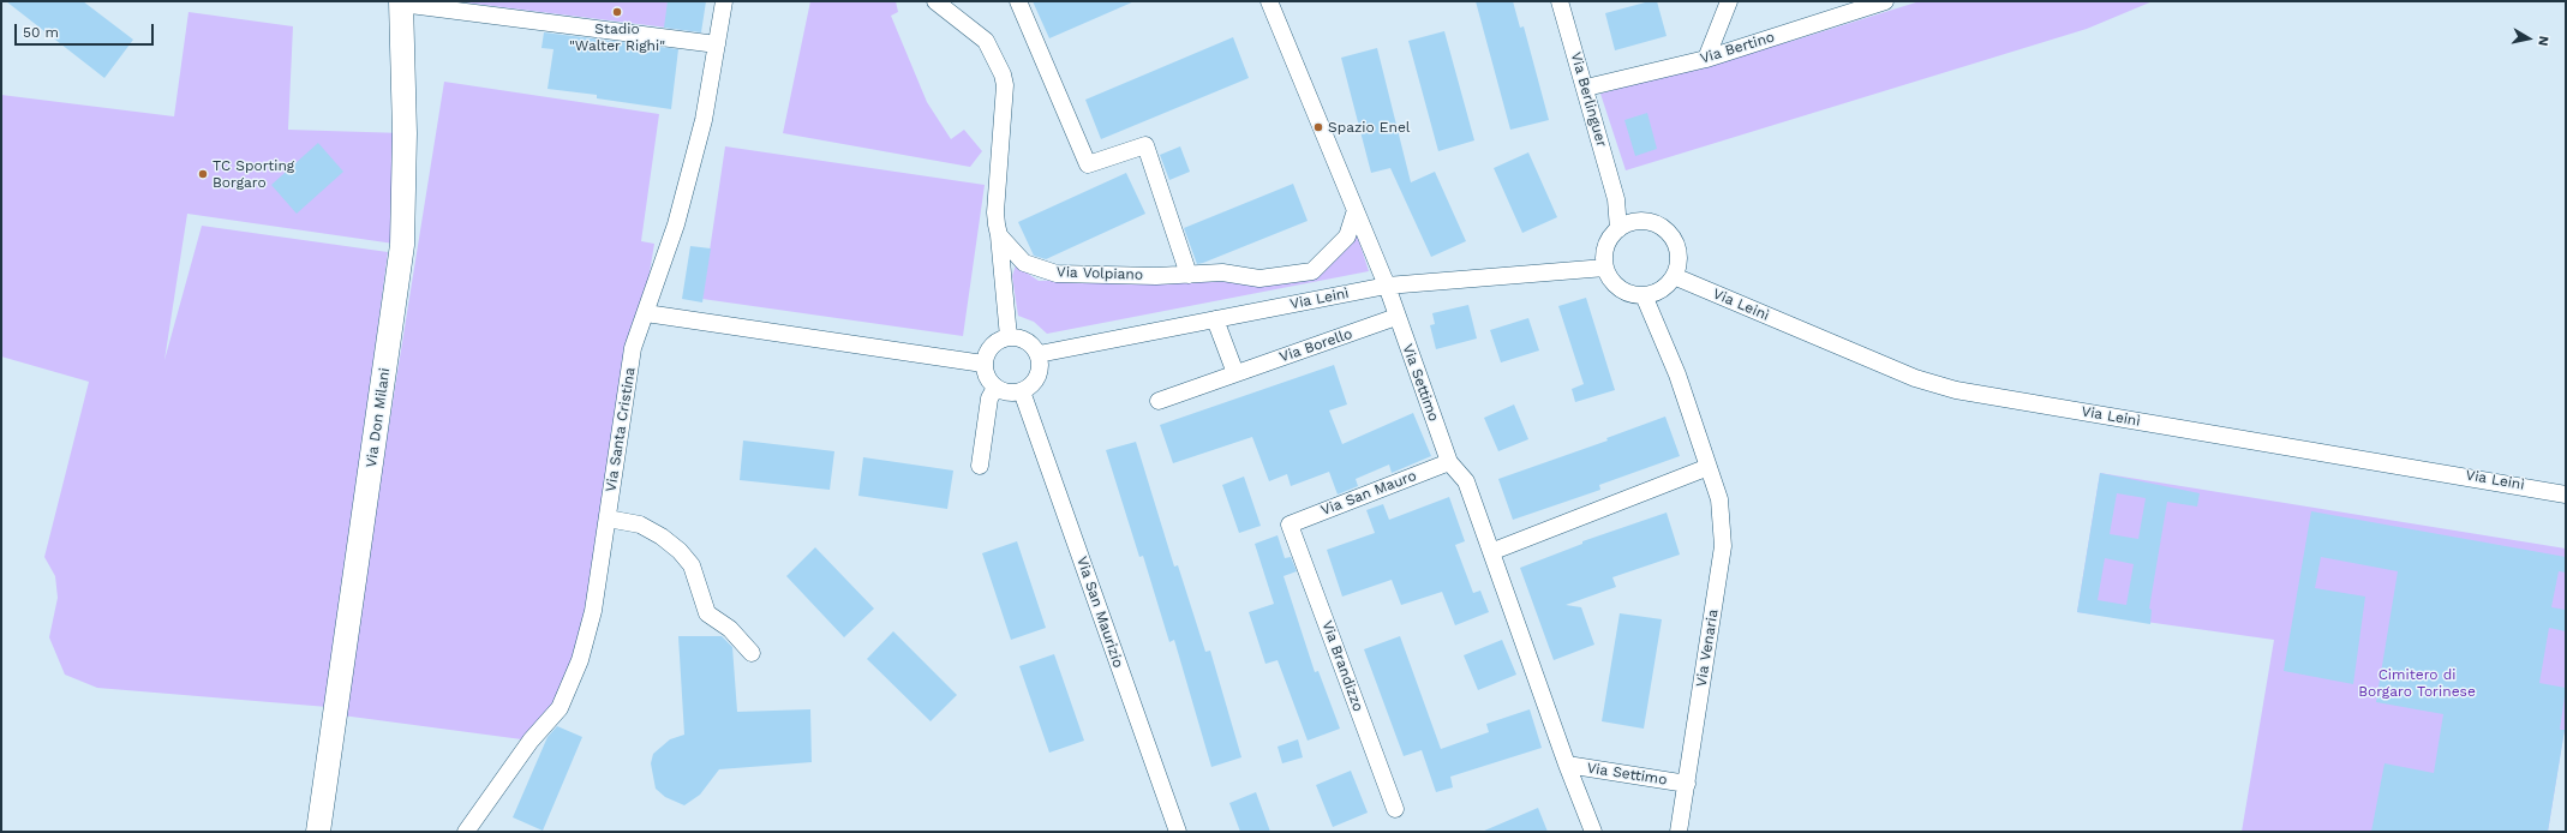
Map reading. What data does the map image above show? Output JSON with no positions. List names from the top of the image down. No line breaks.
{"streets":{"street":["Via Bertino","Via Berlinguer","Via Volpiano","Via Leinì","Via Borello","Via Settimo","Via Don Milani","Via Santa Cristina","Via San Mauro","Via San Maurizio","Via Venaria","Via Brandizzo"]},"crossings":[["Via Bertino","Via Berlinguer"],["Via Volpiano","Via Settimo"],["Via Leinì","Via Settimo"],["Via Leinì","Via San Maurizio"],["Via Leinì","Via Venaria"],["Via Borello","Via Settimo"],["Via Settimo","Via San Mauro"],["Via Settimo","Via Venaria"],["Via San Mauro","Via Brandizzo"]],"parks":["Cimitero di Borgaro Torinese"],"places":["Stadio \"Walter Righi\"","Spazio Enel","TC Sporting Borgaro"],"scale_bar":"50 m","north":"right"}
